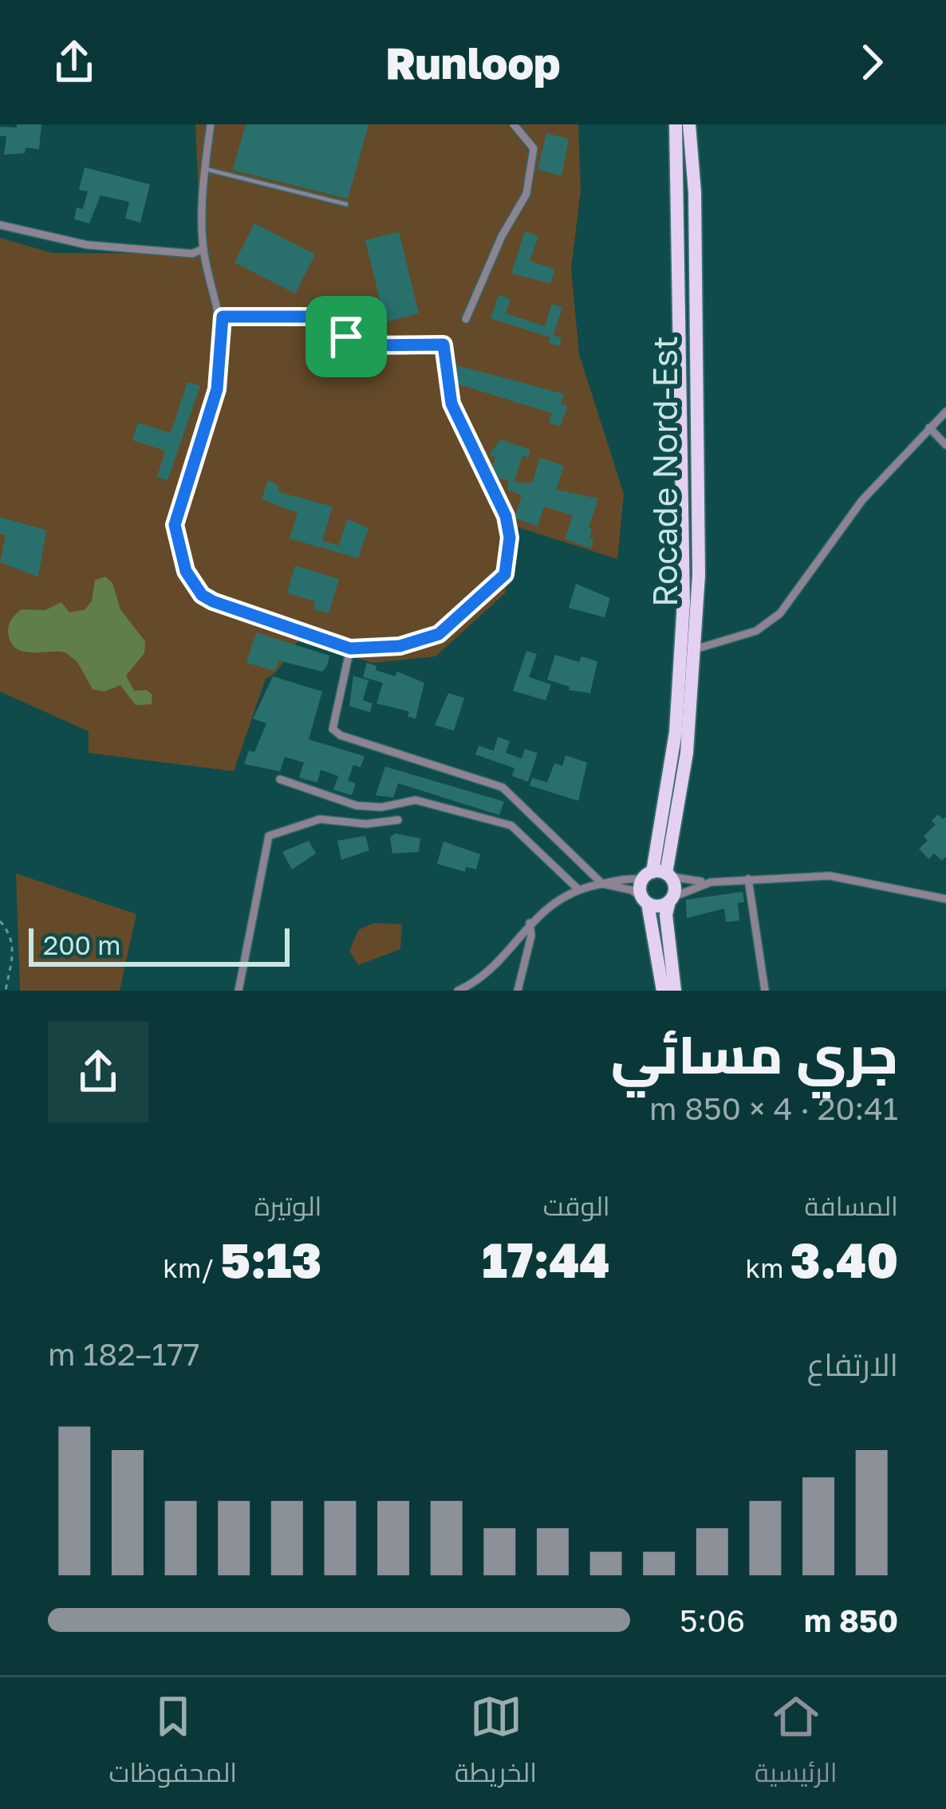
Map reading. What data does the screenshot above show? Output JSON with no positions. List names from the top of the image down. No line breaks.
{"streets":{"highway":["Rocade Nord-Est"]},"scale_bar":"200 m","page":{"header":"Runloop","scale":"200 m","heading":["جري مسائي","20:41 · 4 × 850 m"],"stats":[["المسافة","3.40 km"],["الوقت","17:44"],["الوتيرة","5:13 /km"]],"chart":["الارتفاع","177–182 m"],"list":[{"name":"850 m","note":"5:06"}],"tabs":["الرئيسية","الخريطة","المحفوظات"]}}
